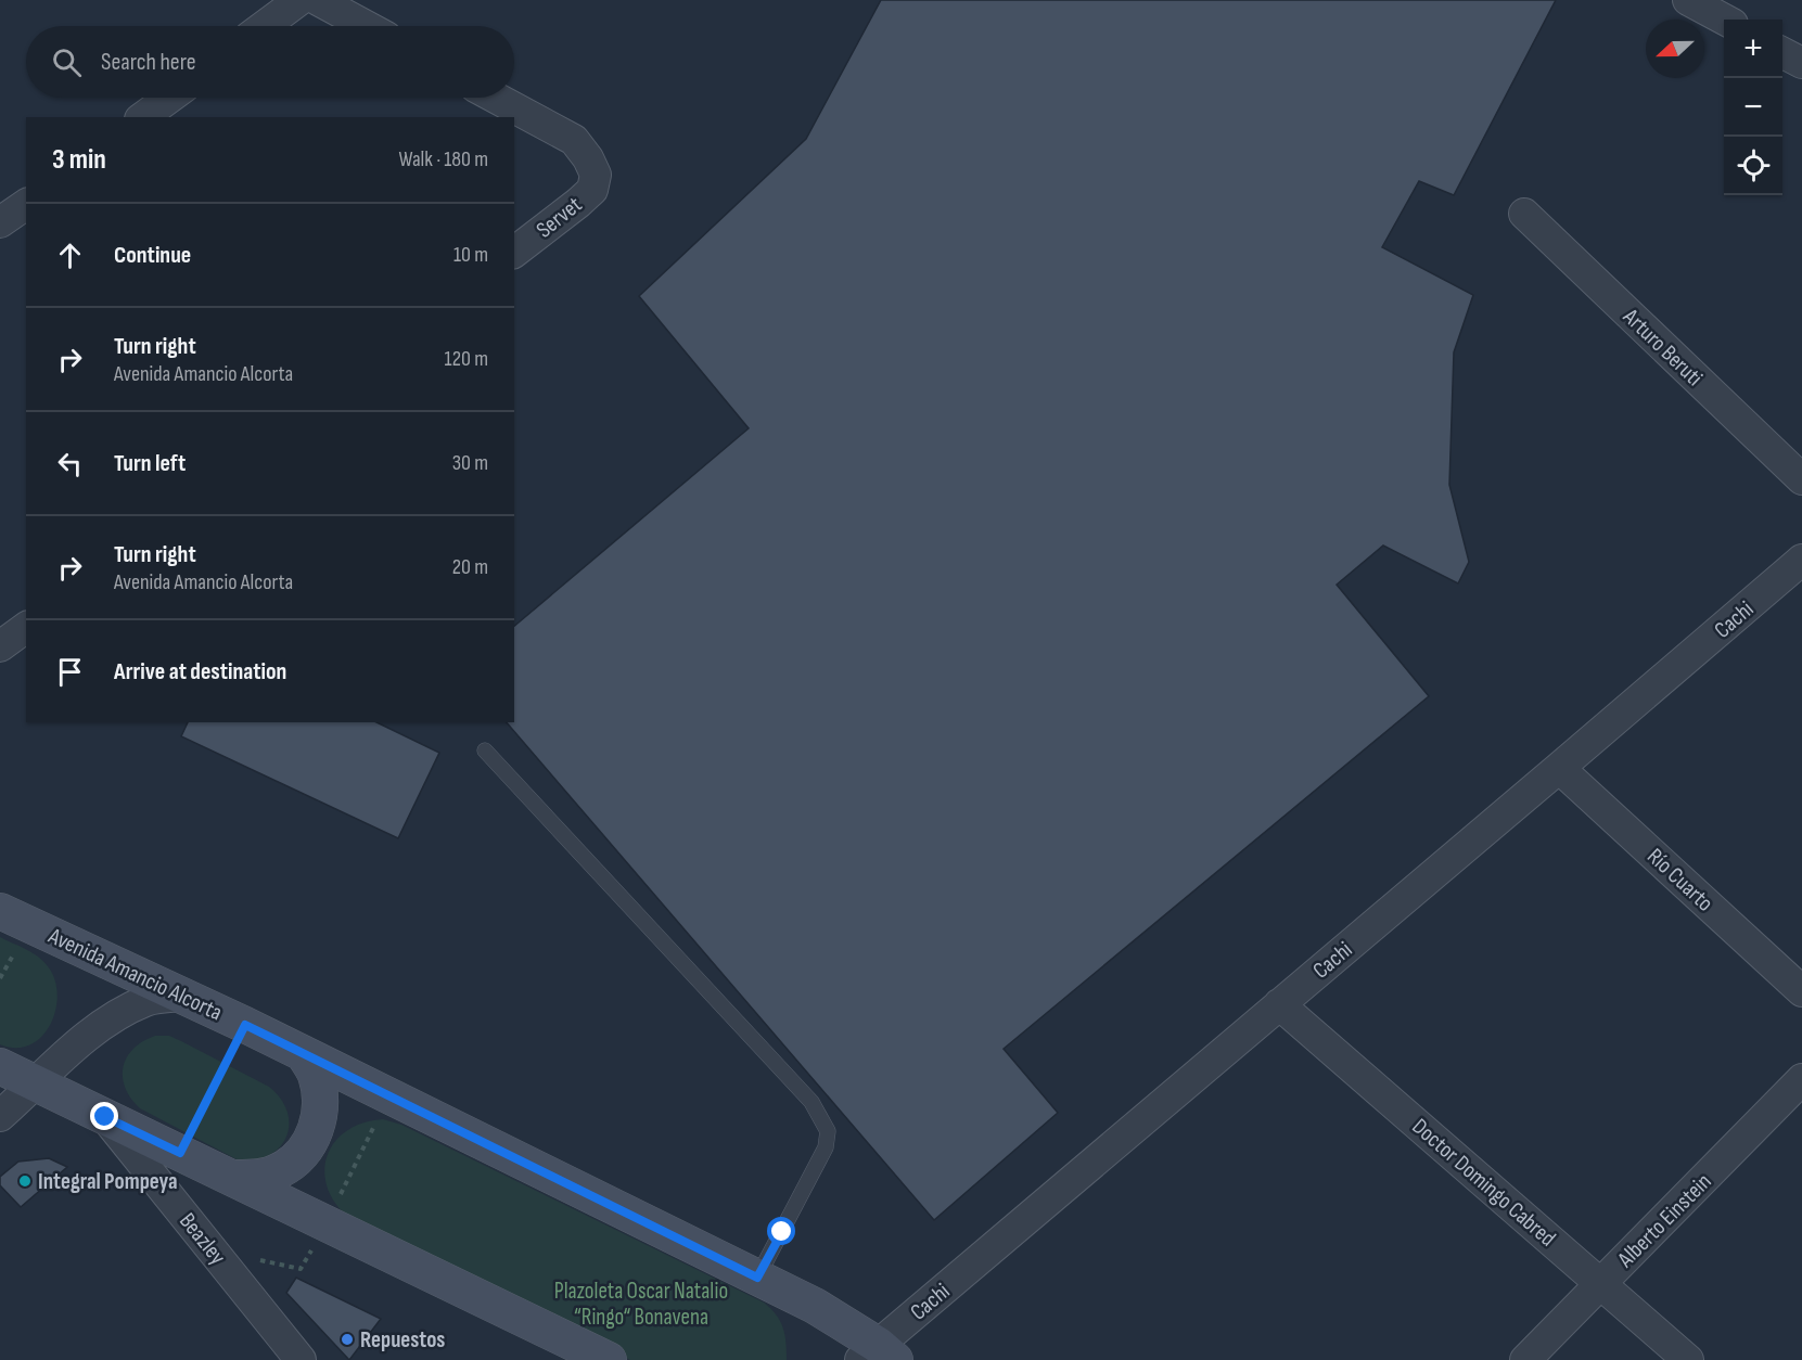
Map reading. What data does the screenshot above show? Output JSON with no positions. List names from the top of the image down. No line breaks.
{"streets":{"main road":["Avenida Amancio Alcorta"],"street":["Servet","Arturo Beruti","Cachi","Río Cuarto","Doctor Domingo Cabred","Alberto Einstein","Beazley"]},"crossings":[["Cachi","Río Cuarto"],["Cachi","Avenida Amancio Alcorta"],["Cachi","Doctor Domingo Cabred"],["Doctor Domingo Cabred","Alberto Einstein"]],"parks":["Plazoleta Oscar Natalio “Ringo“ Bonavena"],"places":["Integral Pompeya","Repuestos"],"north":"left","page":{"map_buttons":["+","−"],"search":"Search here","heading":["3 min","Walk · 180 m"],"list":[["Continue","10 m"],["Turn right","Avenida Amancio Alcorta","120 m"],["Turn left","30 m"],["Turn right","Avenida Amancio Alcorta","20 m"],"Arrive at destination"]}}
